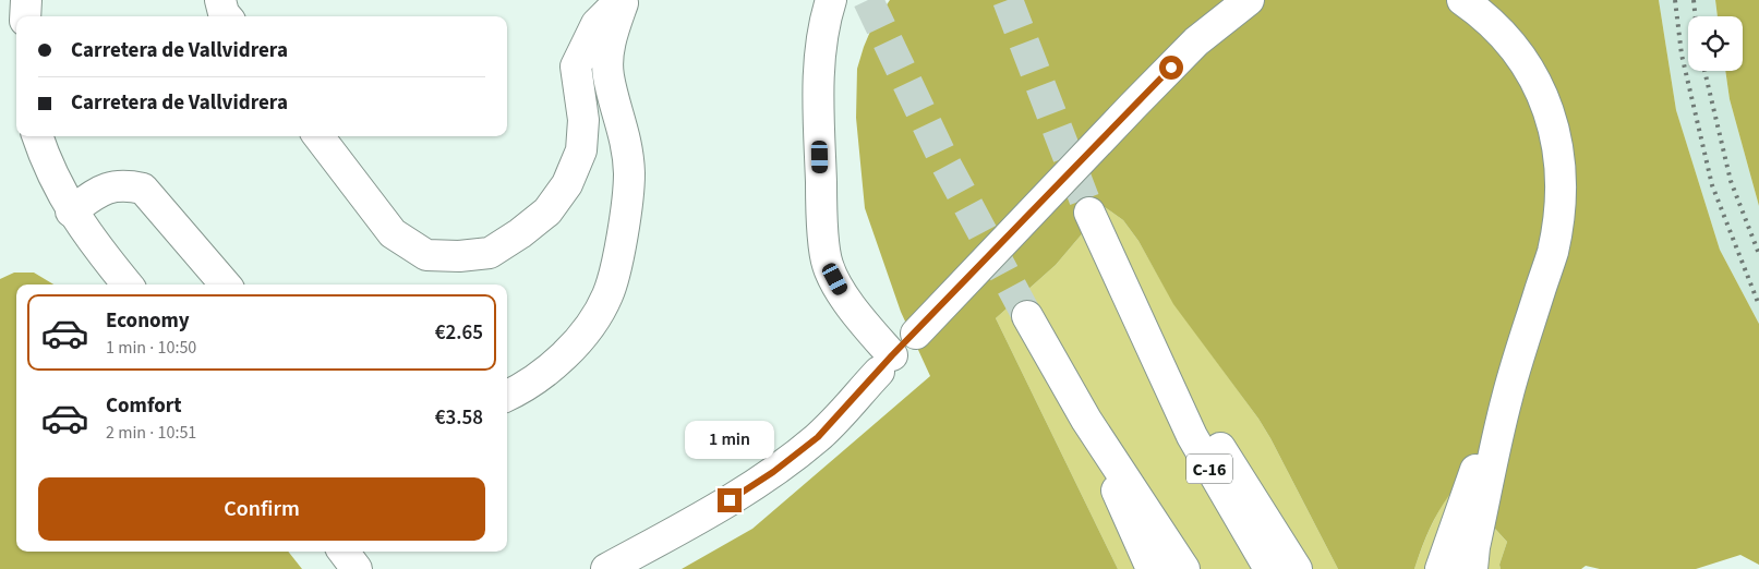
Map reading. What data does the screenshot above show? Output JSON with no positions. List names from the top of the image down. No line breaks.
{"streets":{"main road":["C-16"]},"page":{"banner":["Carretera de Vallvidrera","Carretera de Vallvidrera"],"list":[{"name":"Economy","note":"1 min · 10:50","value":"€2.65"},{"name":"Comfort","note":"2 min · 10:51","value":"€3.58"}],"bubble":"1 min","buttons":"Confirm"}}
